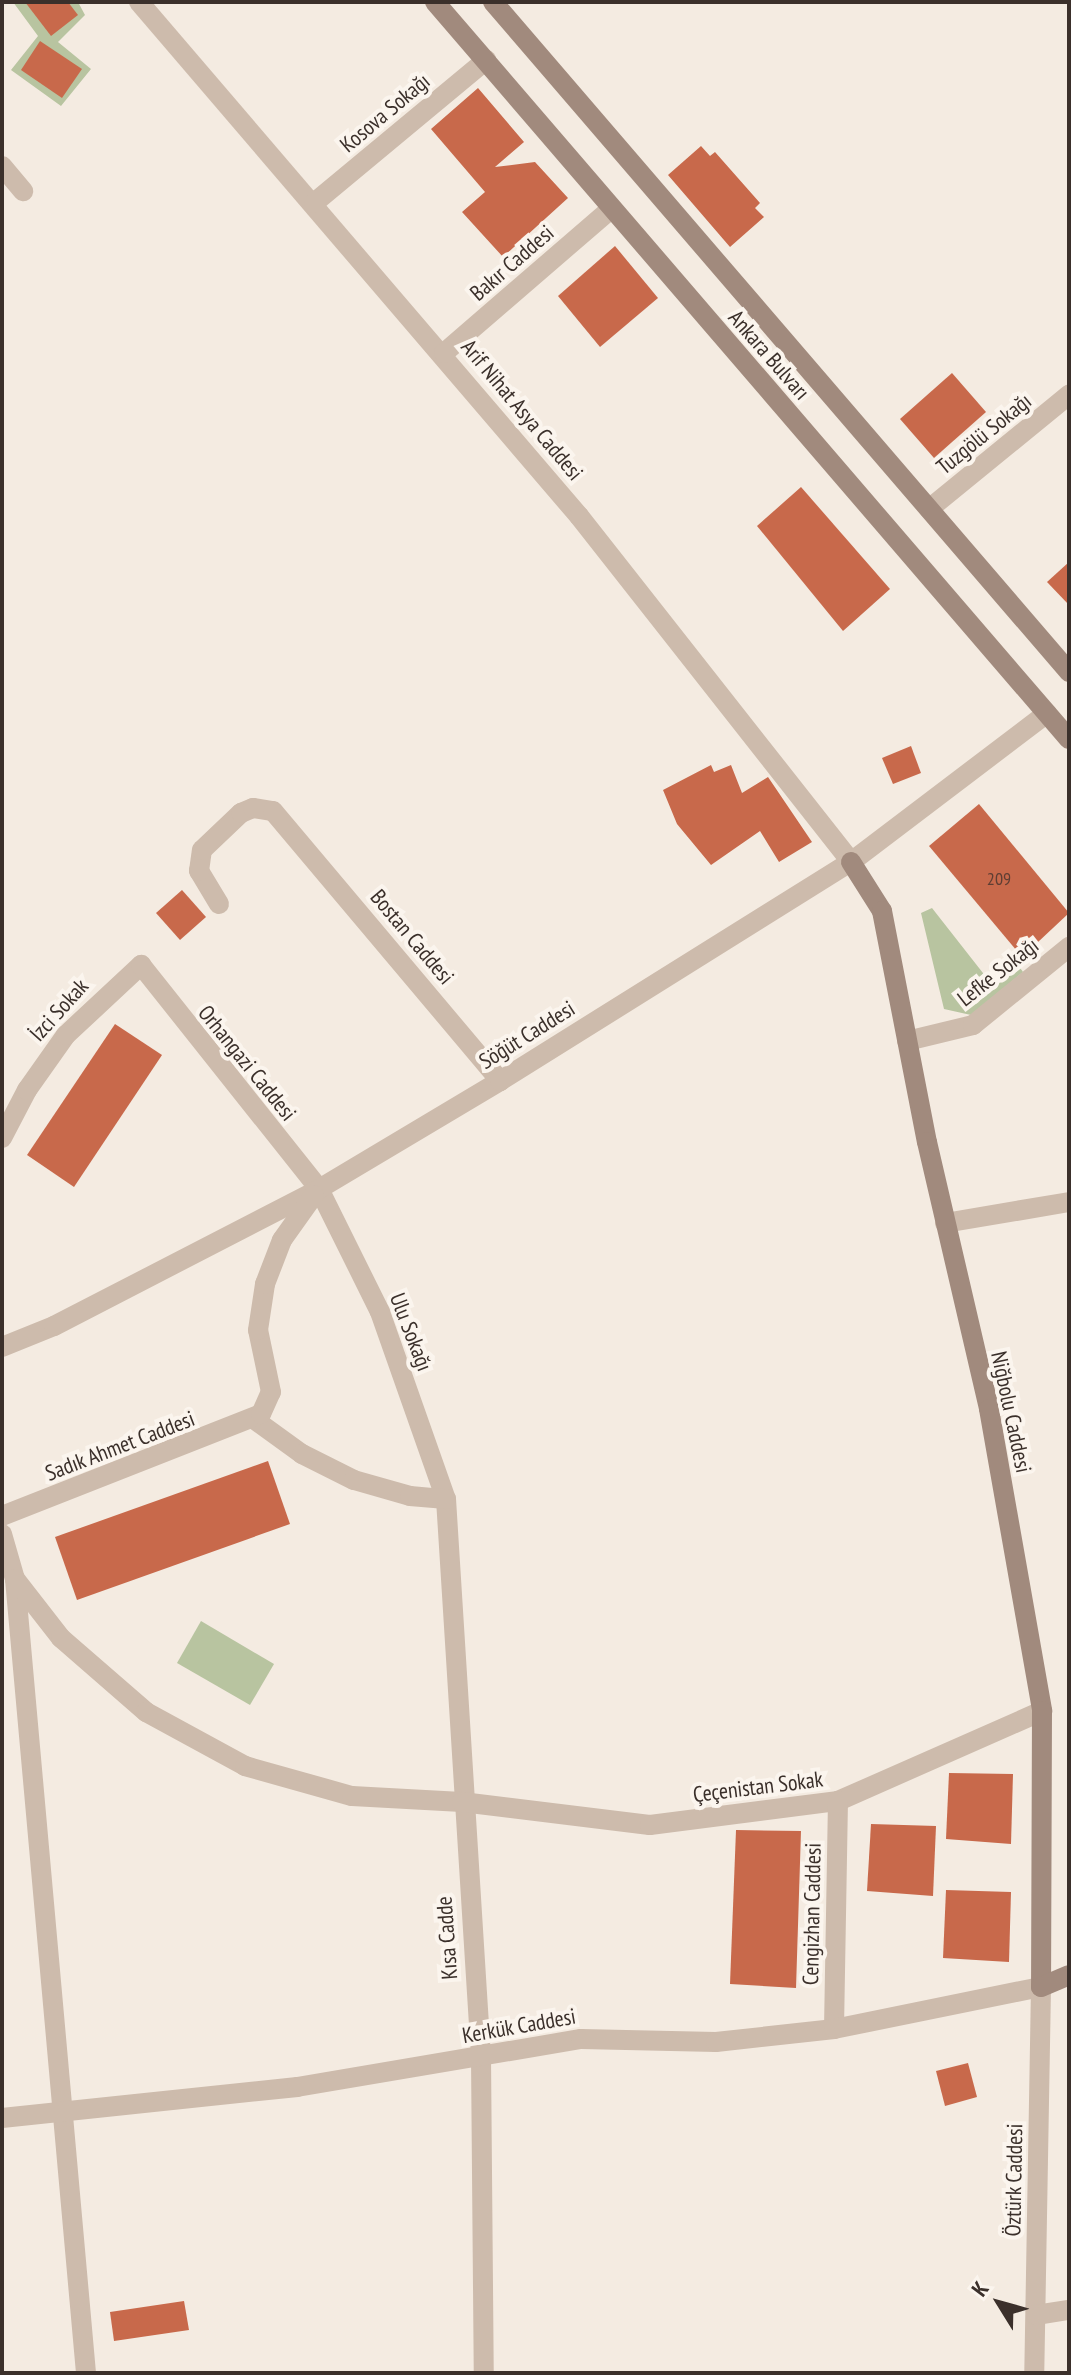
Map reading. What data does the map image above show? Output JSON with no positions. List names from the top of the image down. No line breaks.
{"streets":{"main road":["Ankara Bulvarı","Niğbolu Caddesi"],"street":["Kosova Sokağı","Bakır Caddesi","Arif Nihat Asya Caddesi","Tuzgölü Sokağı","Bostan Caddesi","Lefke Sokağı","İzci Sokak","Söğüt Caddesi","Orhangazi Caddesi","Ulu Sokağı","Sadık Ahmet Caddesi","Çeçenistan Sokak","Cengizhan Caddesi","Kısa Cadde","Kerkük Caddesi","Öztürk Caddesi"]},"crossings":[["Kosova Sokağı","Ankara Bulvarı"],["Kosova Sokağı","Arif Nihat Asya Caddesi"],["Bakır Caddesi","Ankara Bulvarı"],["Bakır Caddesi","Arif Nihat Asya Caddesi"],["Ankara Bulvarı","Tuzgölü Sokağı"],["Ankara Bulvarı","Söğüt Caddesi"],["Arif Nihat Asya Caddesi","Söğüt Caddesi"],["Arif Nihat Asya Caddesi","Niğbolu Caddesi"],["Bostan Caddesi","Söğüt Caddesi"],["Lefke Sokağı","Niğbolu Caddesi"],["İzci Sokak","Orhangazi Caddesi"],["Söğüt Caddesi","Orhangazi Caddesi"],["Söğüt Caddesi","Ulu Sokağı"],["Söğüt Caddesi","Niğbolu Caddesi"],["Orhangazi Caddesi","Ulu Sokağı"],["Ulu Sokağı","Kısa Cadde"],["Niğbolu Caddesi","Çeçenistan Sokak"],["Niğbolu Caddesi","Kerkük Caddesi"],["Niğbolu Caddesi","Öztürk Caddesi"],["Çeçenistan Sokak","Cengizhan Caddesi"],["Çeçenistan Sokak","Kısa Cadde"],["Cengizhan Caddesi","Kerkük Caddesi"],["Kısa Cadde","Kerkük Caddesi"],["Kerkük Caddesi","Öztürk Caddesi"]],"house_numbers":["209"],"north":"top left"}
